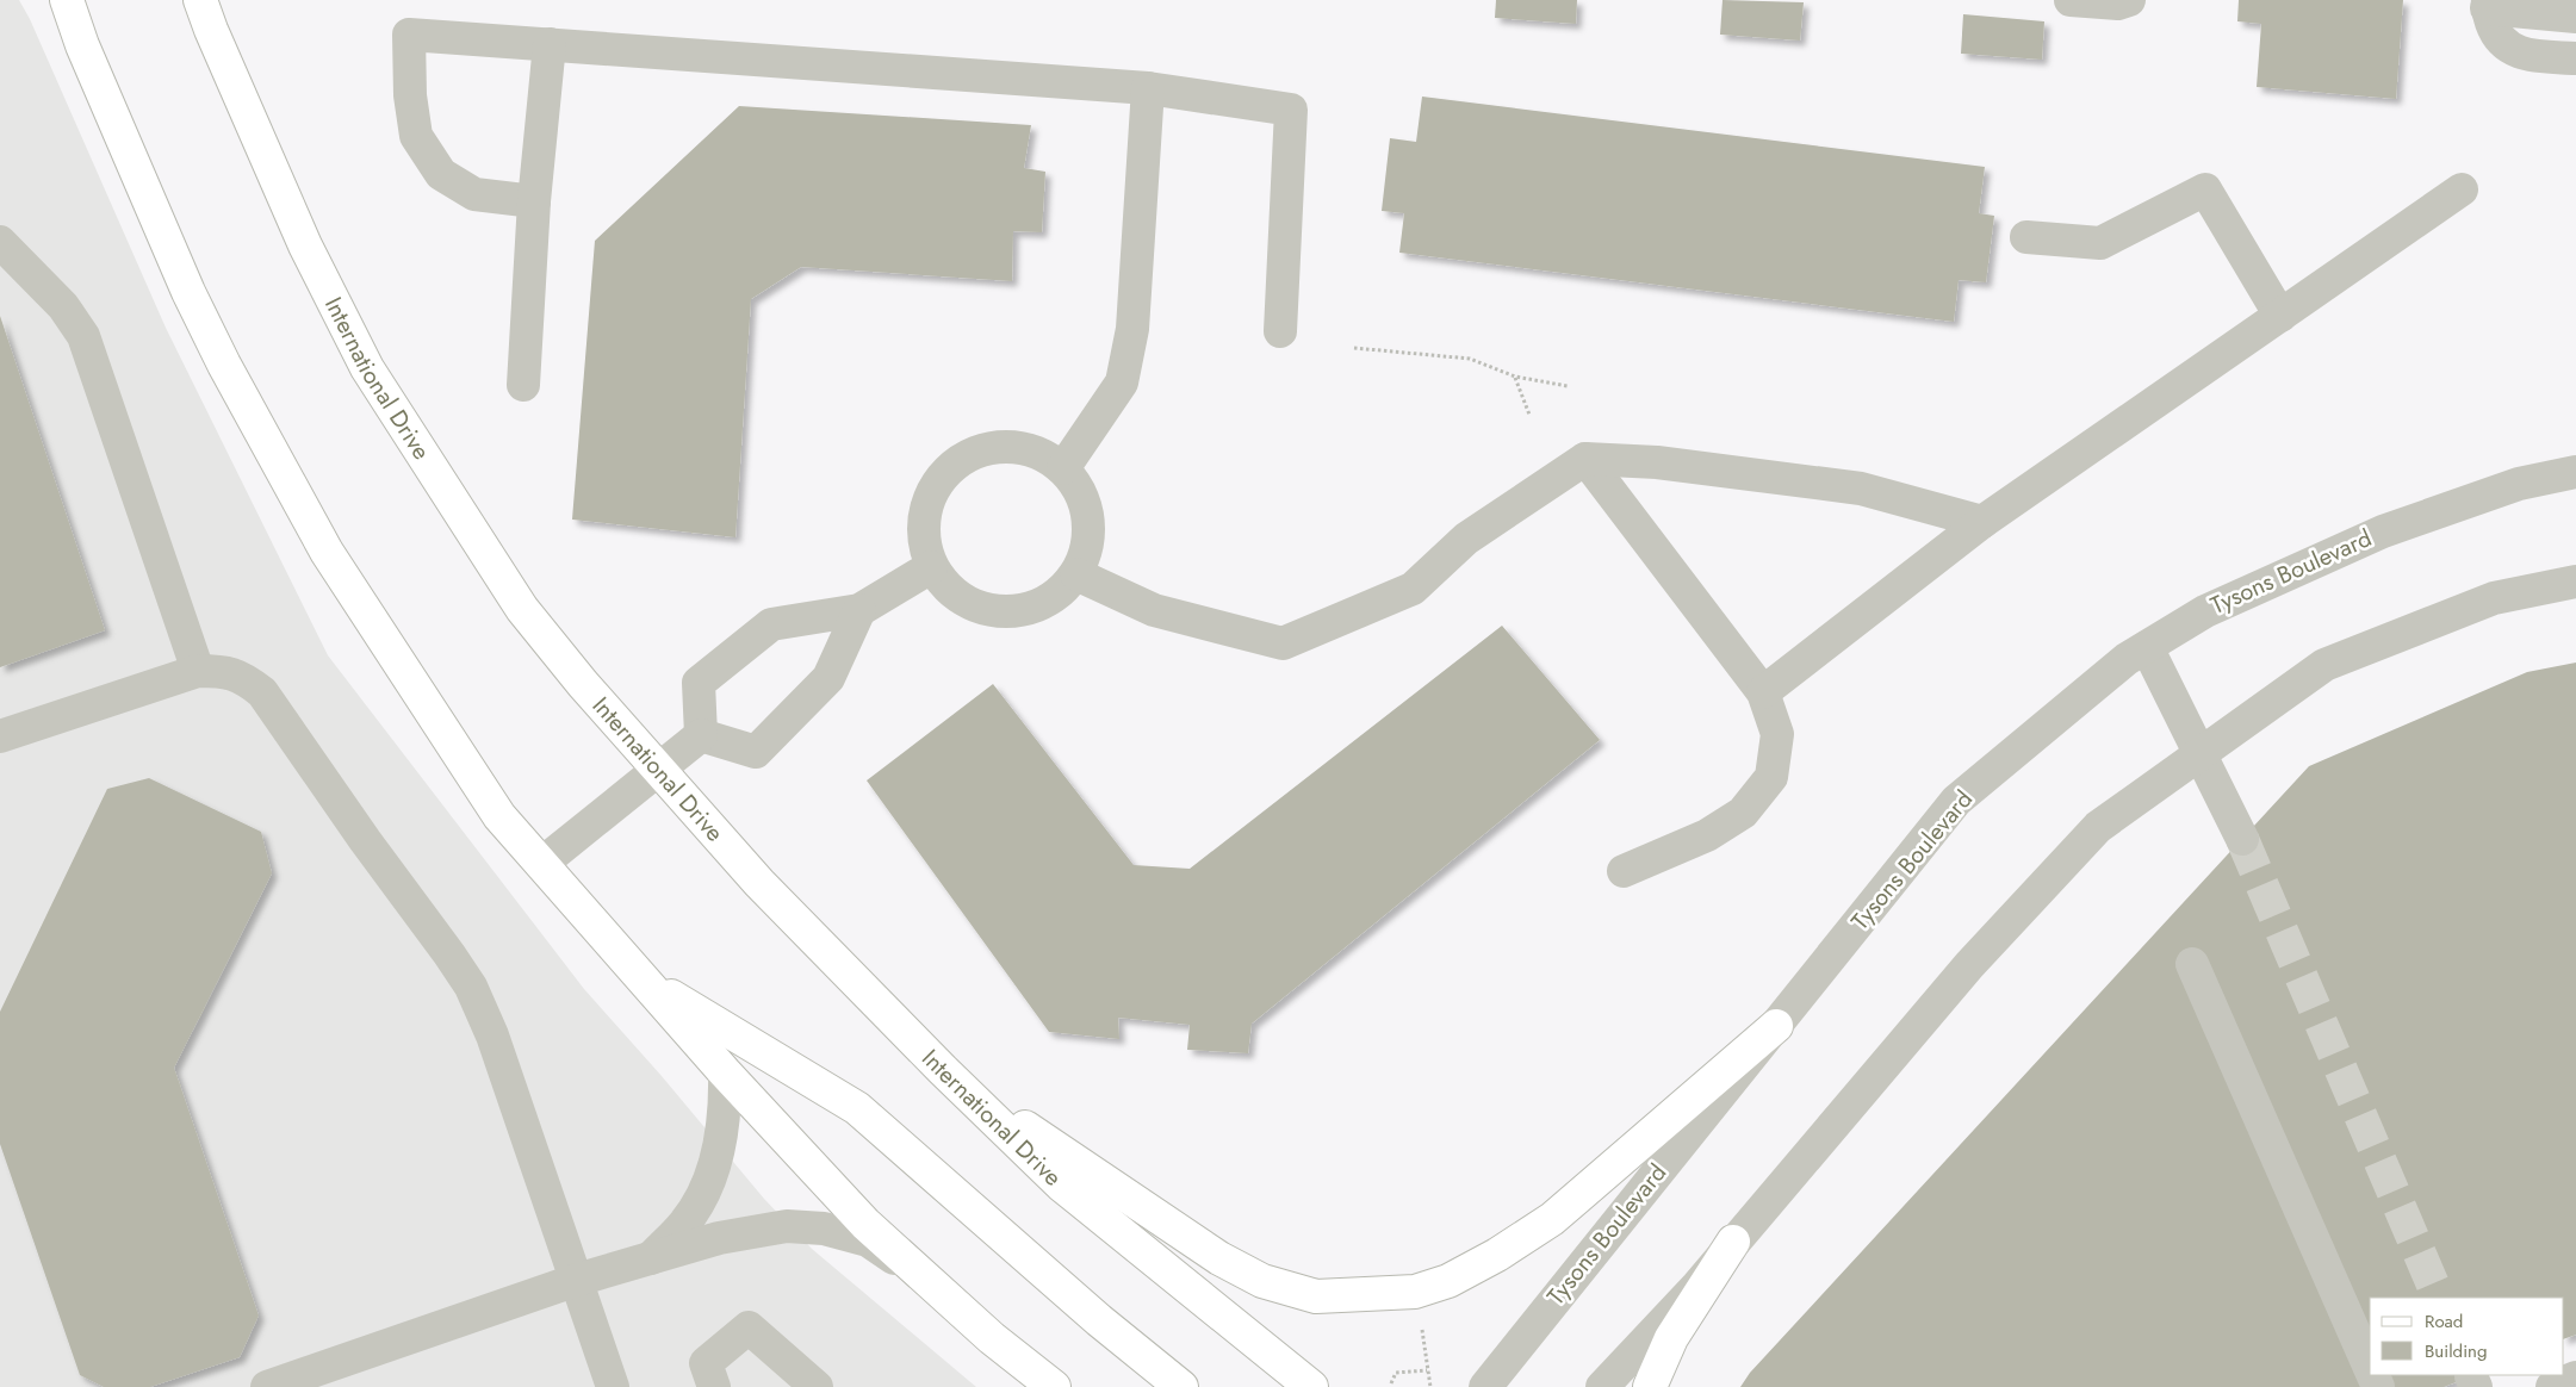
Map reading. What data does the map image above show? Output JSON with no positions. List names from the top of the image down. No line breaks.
{"streets":{"main road":["International Drive"],"street":["Tysons Boulevard"]},"legend":["Road","Building"]}
